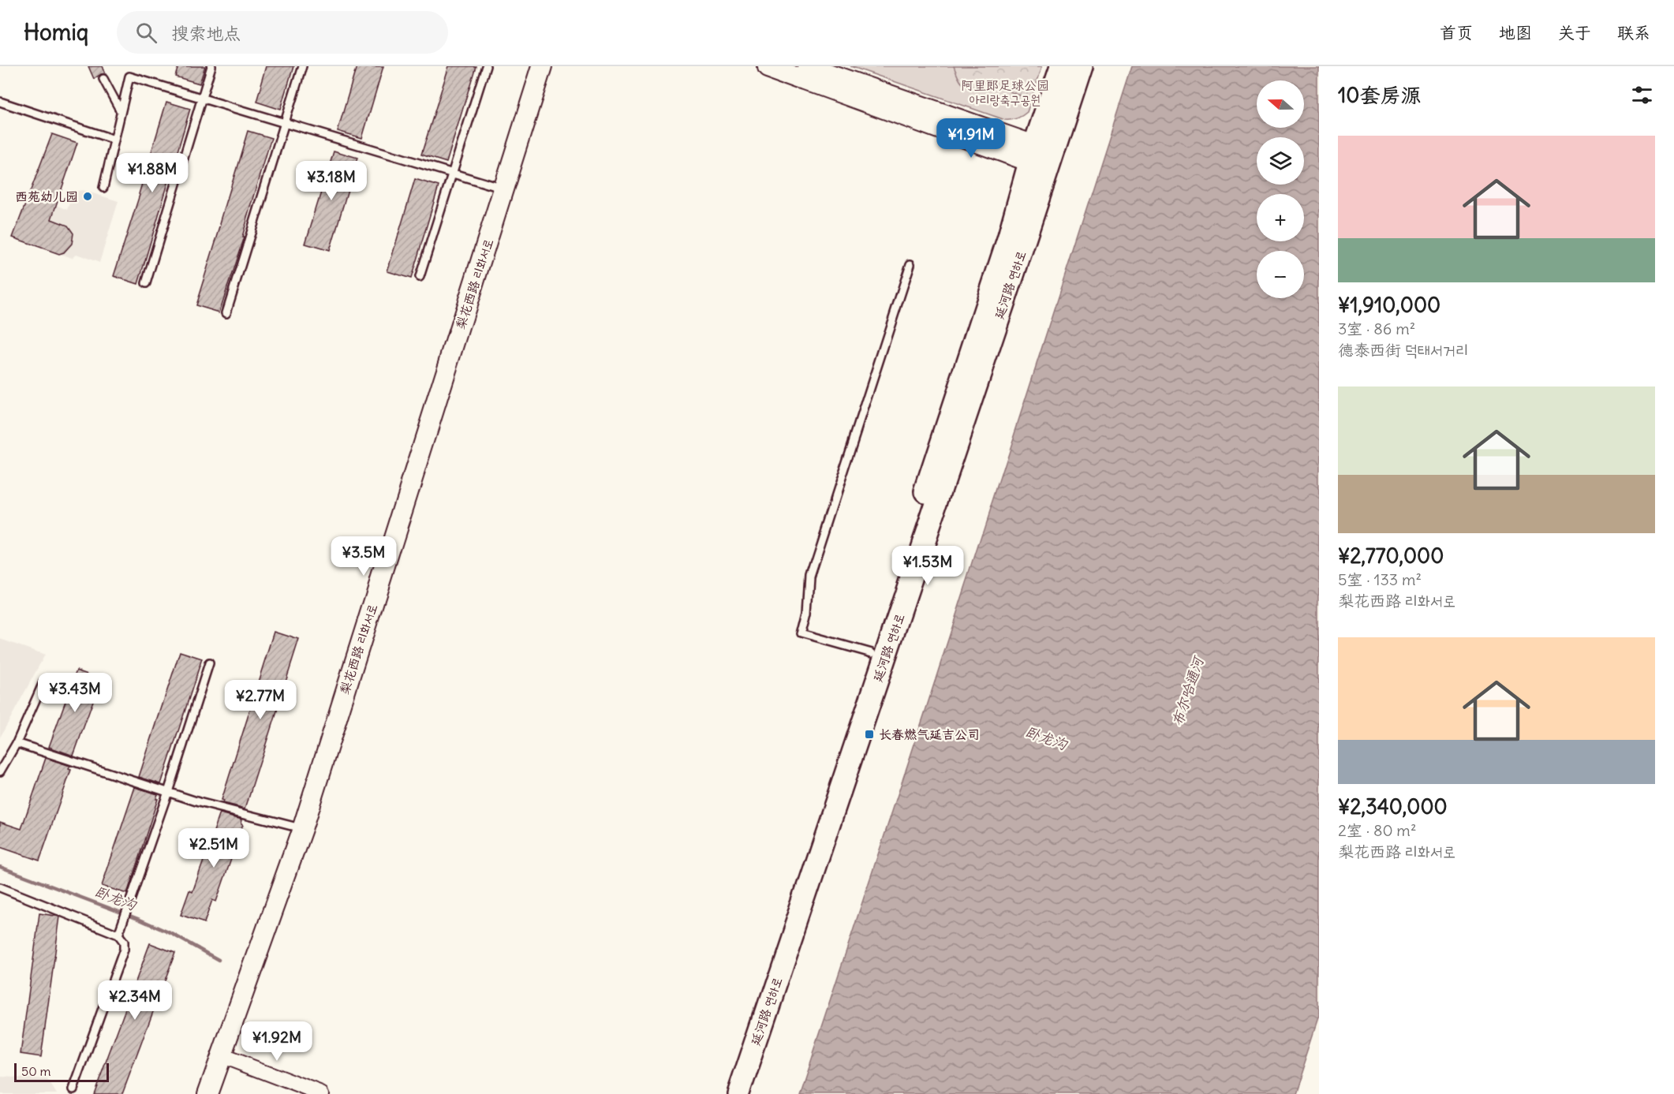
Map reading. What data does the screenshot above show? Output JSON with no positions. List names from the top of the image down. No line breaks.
{"streets":{"main road":["延河路 연하로"],"street":["梨花西路 리화서로"]},"water":["布尔哈通河","卧龙沟"],"parks":["阿里郎足球公园 아리랑축구공원"],"places":{"other":["西苑幼儿园"],"transit":["长春燃气延吉公司"]},"scale_bar":"50 m","north":"left","page":{"header":"Homiq","search":"搜索地点","nav":["首页","地图","关于","联系"],"heading":"10套房源","map_buttons":["+","−"],"price":["¥1.91M","¥1.88M","¥3.18M","¥3.5M","¥1.53M","¥3.43M","¥2.77M","¥2.51M","¥2.34M","¥1.92M"],"list":[{"name":"¥1,910,000","note":"3室 · 86 m² · 德泰西街 덕태서거리"},{"name":"¥2,770,000","note":"5室 · 133 m² · 梨花西路 리화서로"},{"name":"¥2,340,000","note":"2室 · 80 m² · 梨花西路 리화서로"}],"scale":"50 m"}}
